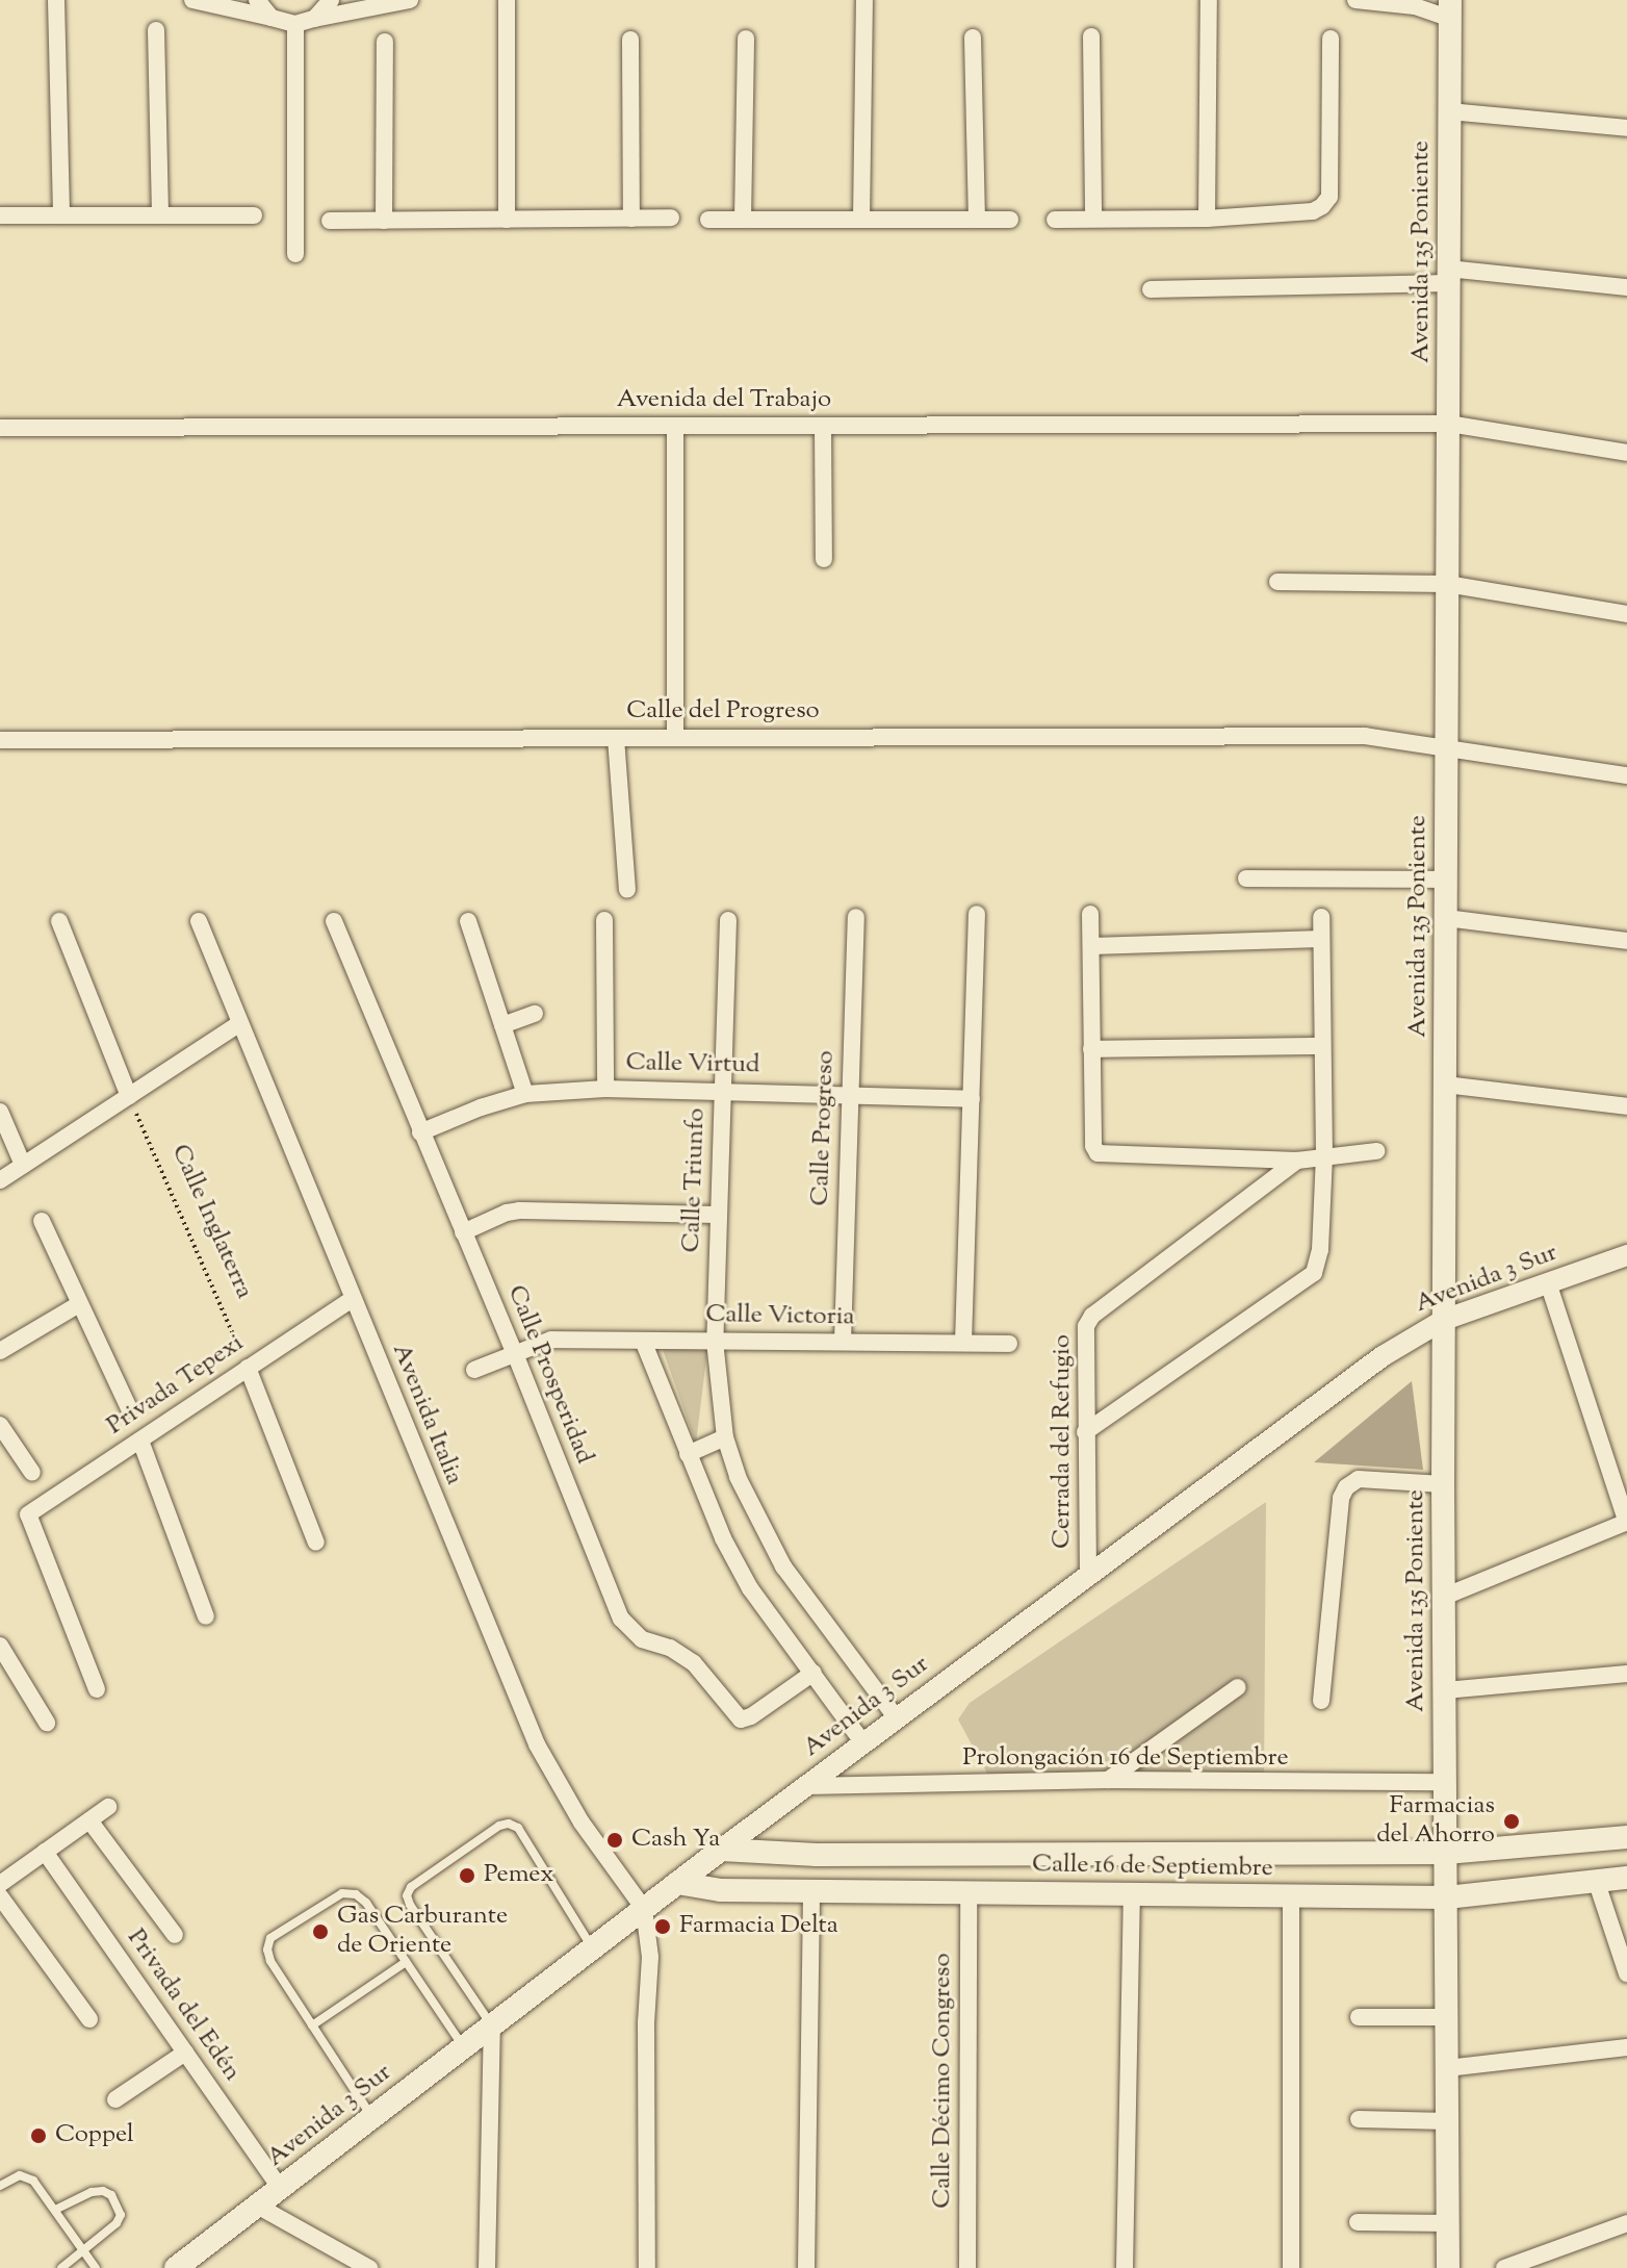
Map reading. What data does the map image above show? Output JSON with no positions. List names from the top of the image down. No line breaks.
{"streets":{"main road":["Avenida 135 Poniente","Avenida 3 Sur","Calle 16 de Septiembre"],"street":["Avenida del Trabajo","Calle del Progreso","Calle Virtud","Calle Progreso","Calle Triunfo","Calle Victoria","Calle Prosperidad","Privada Tepexi","Avenida Italia","Cerrada del Refugio","Prolongación 16 de Septiembre","Privada del Edén","Calle Décimo Congreso"],"path":["Calle Inglaterra"]},"crossings":[["Avenida 135 Poniente","Avenida del Trabajo"],["Avenida 135 Poniente","Calle del Progreso"],["Avenida 135 Poniente","Avenida 3 Sur"],["Avenida 135 Poniente","Prolongación 16 de Septiembre"],["Avenida 135 Poniente","Calle 16 de Septiembre"],["Calle Virtud","Calle Progreso"],["Calle Virtud","Calle Triunfo"],["Calle Virtud","Calle Prosperidad"],["Calle Progreso","Calle Victoria"],["Calle Triunfo","Avenida 3 Sur"],["Calle Triunfo","Calle Victoria"],["Calle Inglaterra","Privada Tepexi"],["Avenida 3 Sur","Avenida Italia"],["Avenida 3 Sur","Cerrada del Refugio"],["Avenida 3 Sur","Prolongación 16 de Septiembre"],["Avenida 3 Sur","Calle 16 de Septiembre"],["Avenida 3 Sur","Privada del Edén"],["Calle Victoria","Calle Prosperidad"],["Privada Tepexi","Avenida Italia"],["Calle 16 de Septiembre","Calle Décimo Congreso"]],"places":["Farmacias del Ahorro","Cash Ya","Pemex","Farmacia Delta","Gas Carburante de Oriente","Coppel"]}
